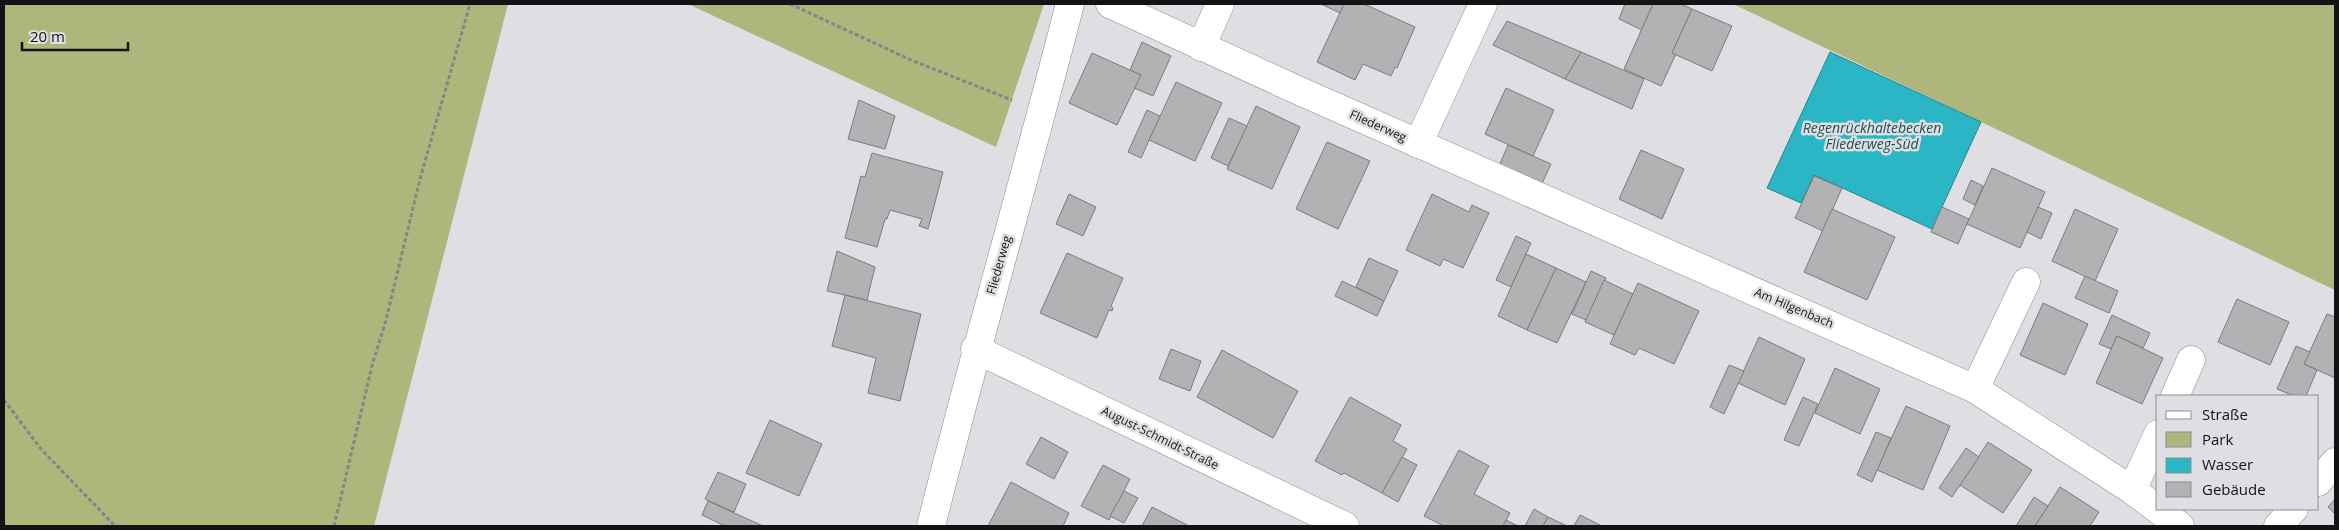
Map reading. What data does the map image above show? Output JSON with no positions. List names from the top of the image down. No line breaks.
{"streets":{"street":["Fliederweg","Am Hilgenbach","August-Schmidt-Straße"]},"crossings":[["Fliederweg","Am Hilgenbach"],["Fliederweg","August-Schmidt-Straße"]],"water":["Regenrückhaltebecken Fliederweg-Süd"],"legend":["Straße","Park","Wasser","Gebäude"],"scale_bar":"20 m"}
